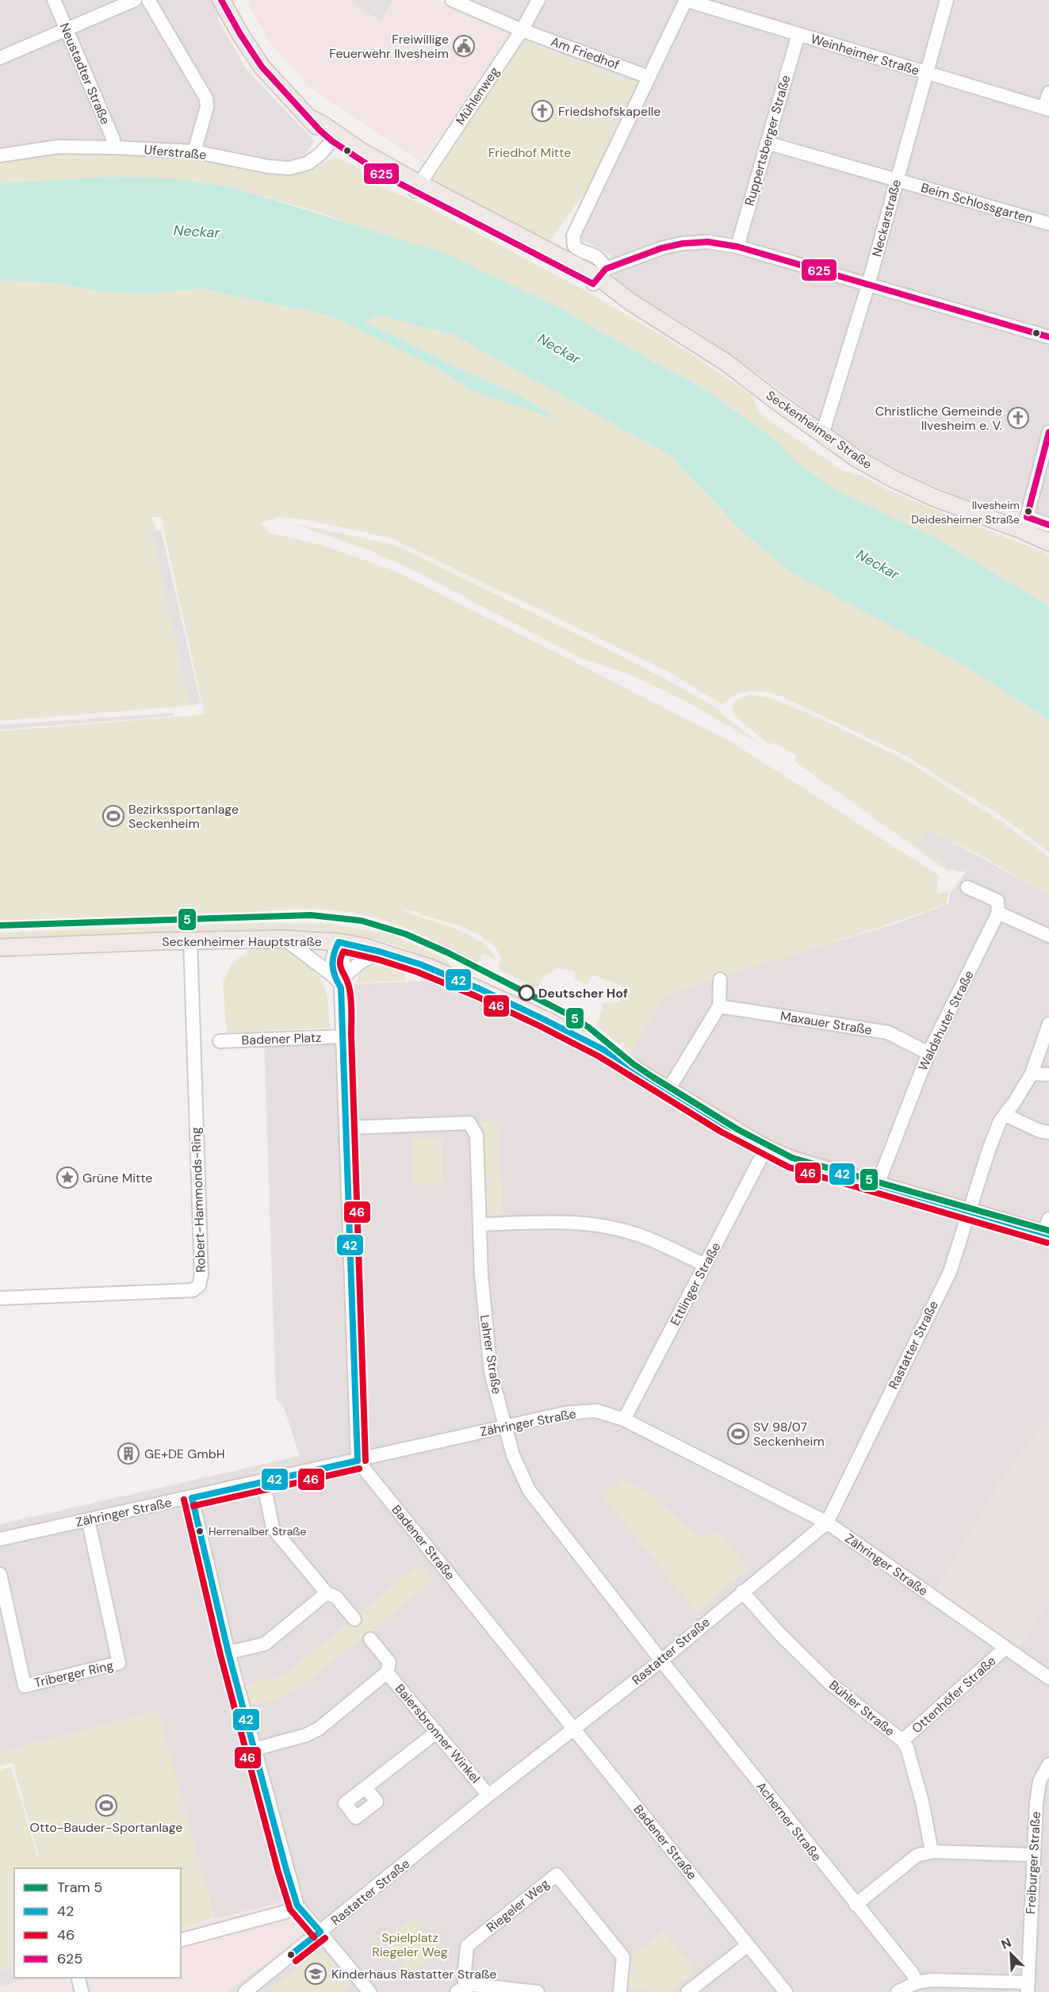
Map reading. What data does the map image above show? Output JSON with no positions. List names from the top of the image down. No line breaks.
{"streets":{"main road":["Seckenheimer Straße","Seckenheimer Hauptstraße"],"street":["Am Friedhof","Weinheimer Straße","Neustadter Straße","Mühlenweg","Ruppertsberger Straße","Uferstraße","Beim Schlossgarten","Neckarstraße","Waldshuter Straße","Maxauer Straße","Badener Platz","Robert-Hammonds-Ring","Ettlinger Straße","Rastatter Straße","Lahrer Straße","Zähringer Straße","Badener Straße","Triberger Ring","Ottenhöfer Straße","Bühler Straße","Baiersbronner Winkel","Acherner Straße","Freiburger Straße","Riegeler Weg"]},"crossings":[["Am Friedhof","Mühlenweg"],["Weinheimer Straße","Ruppertsberger Straße"],["Weinheimer Straße","Neckarstraße"],["Neustadter Straße","Uferstraße"],["Mühlenweg","Seckenheimer Straße"],["Ruppertsberger Straße","Beim Schlossgarten"],["Uferstraße","Seckenheimer Straße"],["Beim Schlossgarten","Neckarstraße"],["Neckarstraße","Seckenheimer Straße"],["Seckenheimer Hauptstraße","Waldshuter Straße"],["Seckenheimer Hauptstraße","Robert-Hammonds-Ring"],["Seckenheimer Hauptstraße","Ettlinger Straße"],["Seckenheimer Hauptstraße","Rastatter Straße"],["Waldshuter Straße","Maxauer Straße"],["Ettlinger Straße","Zähringer Straße"],["Rastatter Straße","Lahrer Straße"],["Rastatter Straße","Zähringer Straße"],["Rastatter Straße","Badener Straße"],["Rastatter Straße","Bühler Straße"],["Rastatter Straße","Baiersbronner Winkel"],["Rastatter Straße","Acherner Straße"],["Lahrer Straße","Zähringer Straße"],["Lahrer Straße","Acherner Straße"],["Zähringer Straße","Badener Straße"],["Zähringer Straße","Triberger Ring"],["Zähringer Straße","Ottenhöfer Straße"],["Ottenhöfer Straße","Bühler Straße"]],"water":["Neckar"],"parks":["Friedhof Mitte","Spielplatz Riegeler Weg"],"places":{"public building":["Freiwillige Feuerwehr Ilvesheim"],"church":["Friedshofskapelle","Christliche Gemeinde Ilvesheim e. V."],"other":["Ilvesheim Deidesheimer Straße","Deutscher Hof","Herrenalber Straße"],"sports":["Bezirkssportanlage Seckenheim","SV 98/07 Seckenheim","Otto-Bauder-Sportanlage"],"place":["Grüne Mitte"],"building":["GE+DE GmbH"],"school or university":["Kinderhaus Rastatter Straße"]},"lines":["transit line 625","tram line 5","transit line 42","transit line 46"],"legend":["Tram 5","42","46","625"],"north":"top left"}
